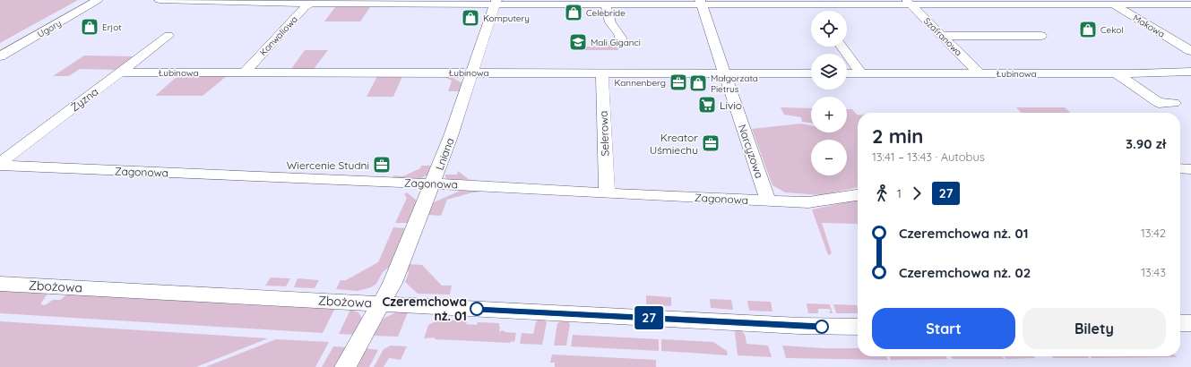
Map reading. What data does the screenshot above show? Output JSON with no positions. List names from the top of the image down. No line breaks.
{"streets":{"street":["Makowa","Ugory","Konwaliowa","Szafranowa","Łubinowa","Żyzna","Selerowa","Narcyzowa","Lniana","Zagonowa","Zbożowa"]},"crossings":[["Konwaliowa","Łubinowa"],["Szafranowa","Łubinowa"],["Łubinowa","Żyzna"],["Łubinowa","Selerowa"],["Łubinowa","Narcyzowa"],["Łubinowa","Lniana"],["Żyzna","Zagonowa"],["Selerowa","Zagonowa"],["Narcyzowa","Zagonowa"],["Lniana","Zagonowa"],["Lniana","Zbożowa"]],"places":{"shop":["Celebride","Komputery","Erjot","Cekol","Małgorzata Pietrus"],"school or university":["Mali Giganci"],"office":["Kannenberg","Kreator Uśmiechu","Wiercenie Studni"],"supermarket":["Livio"],"other":["Czeremchowa nż. 01"]},"lines":["bus line 27"],"page":{"on_map":"27","map_buttons":["+","−"],"heading":["2 min","13:41 – 13:43 · Autobus","3.90 zł"],"legs":["1","27"],"list":[{"name":"Czeremchowa nż. 01","value":"13:42"},{"name":"Czeremchowa nż. 02","value":"13:43"}],"buttons":["Start","Bilety"]}}
